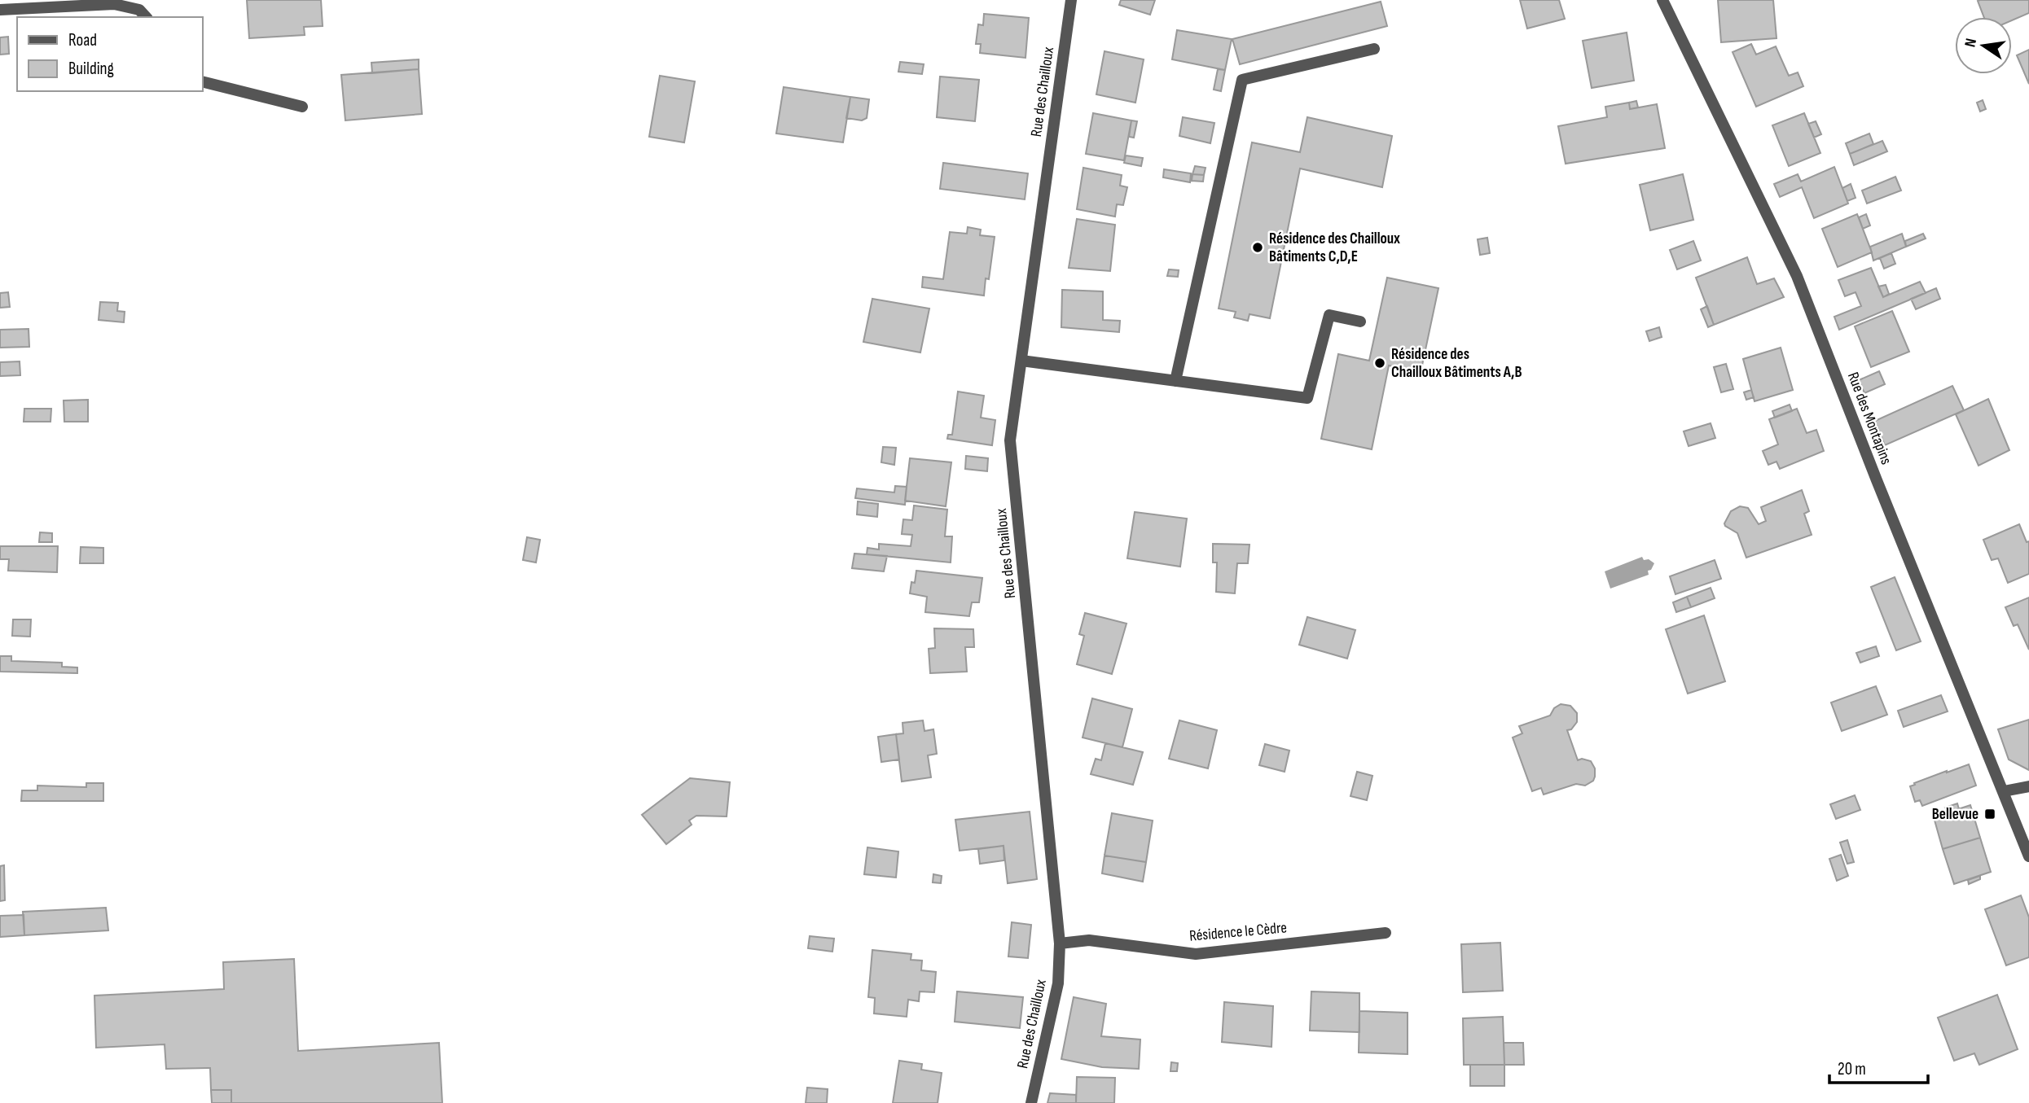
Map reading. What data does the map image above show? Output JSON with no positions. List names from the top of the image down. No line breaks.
{"streets":{"street":["Rue des Chailloux","Rue des Montapins","Résidence le Cèdre"]},"crossings":[["Rue des Chailloux","Résidence le Cèdre"]],"places":{"other":["Résidence des Chailloux Bâtiments C,D,E","Résidence des Chailloux Bâtiments A,B"],"transit":["Bellevue"]},"legend":["Road","Building"],"scale_bar":"20 m","north":"left"}
